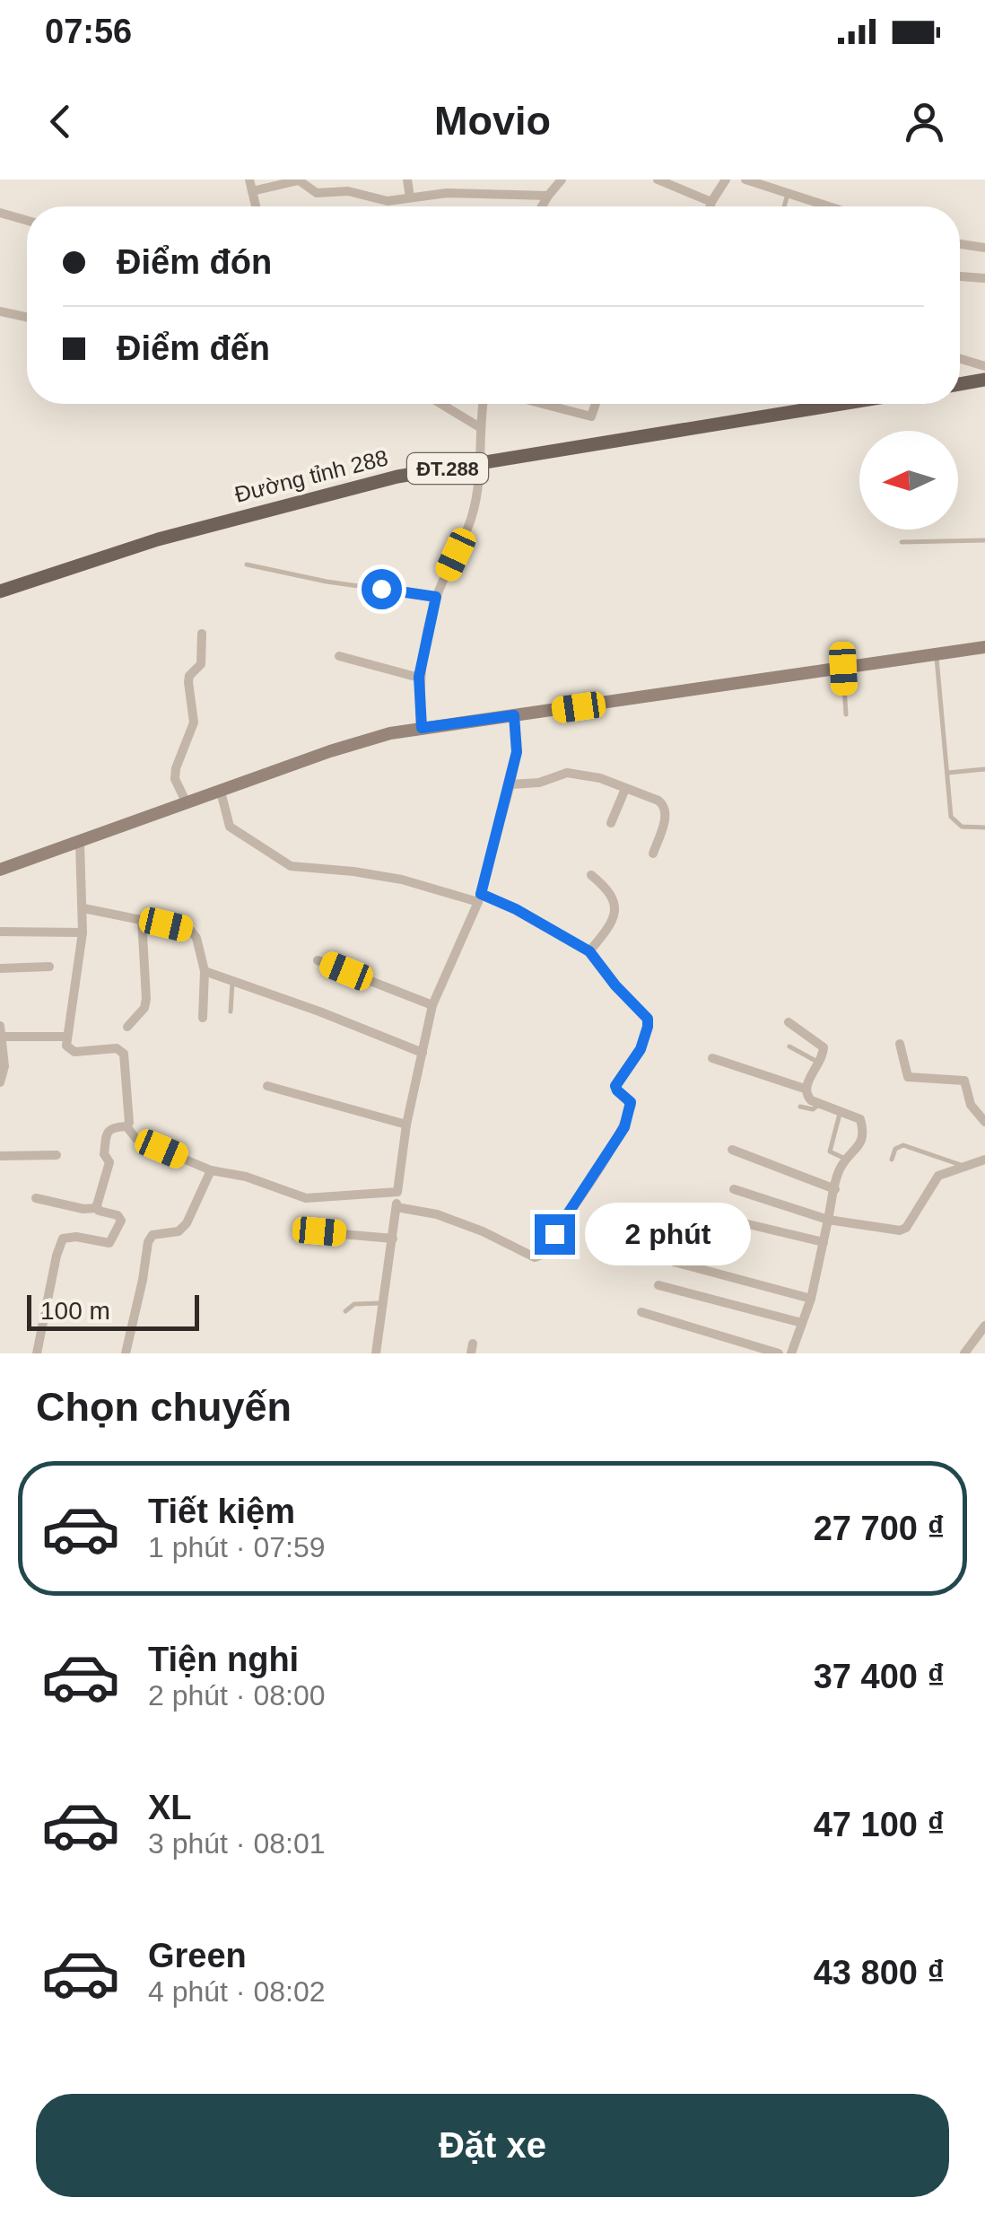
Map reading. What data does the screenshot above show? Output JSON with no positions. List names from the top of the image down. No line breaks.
{"streets":{"main road":["ĐT.288","Đường tỉnh 288"]},"scale_bar":"100 m","north":"left","page":{"status":"07:56","header":"Movio","banner":["Điểm đón","Điểm đến"],"bubble":"2 phút","scale":"100 m","heading":"Chọn chuyến","list":[{"name":"Tiết kiệm","note":"1 phút · 07:59","value":"27 700 ₫"},{"name":"Tiện nghi","note":"2 phút · 08:00","value":"37 400 ₫"},{"name":"XL","note":"3 phút · 08:01","value":"47 100 ₫"},{"name":"Green","note":"4 phút · 08:02","value":"43 800 ₫"}],"buttons":"Đặt xe"}}
